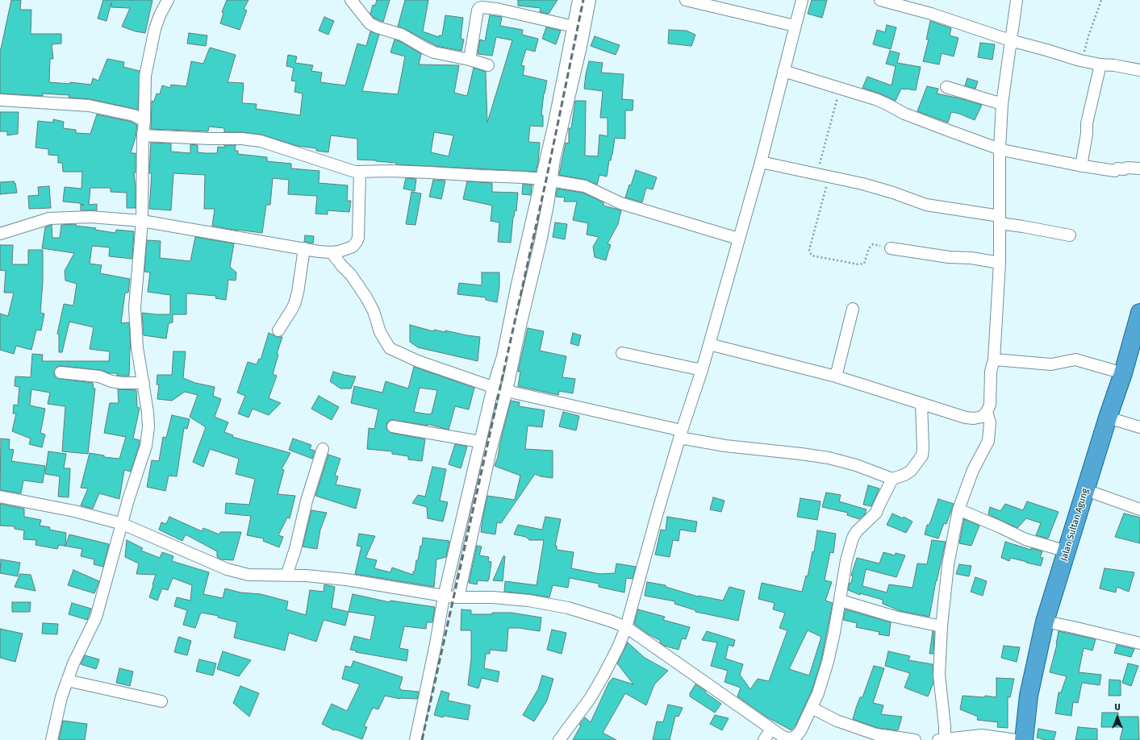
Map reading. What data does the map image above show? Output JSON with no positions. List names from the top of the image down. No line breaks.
{"streets":{"highway":["Jalan Sultan Agung"]},"north":"top"}
